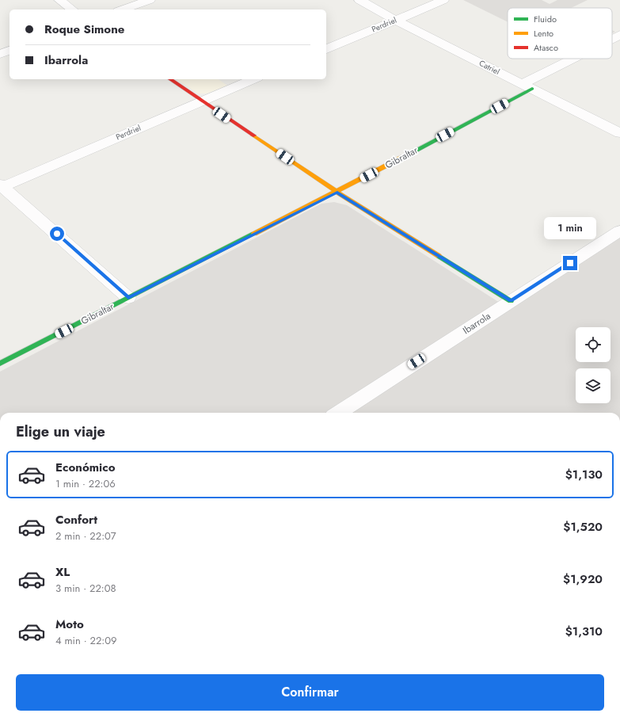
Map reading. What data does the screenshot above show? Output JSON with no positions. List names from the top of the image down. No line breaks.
{"streets":{"street":["Perdriel","Catriel","Gibraltar","Ibarrola"]},"crossings":[["Perdriel","Catriel"],["Catriel","Gibraltar"]],"legend":["Fluido","Lento","Atasco"],"page":{"banner":["Roque Simone","Ibarrola"],"bubble":"1 min","heading":"Elige un viaje","list":[{"name":"Económico","note":"1 min · 22:06","value":"$1,130"},{"name":"Confort","note":"2 min · 22:07","value":"$1,520"},{"name":"XL","note":"3 min · 22:08","value":"$1,920"},{"name":"Moto","note":"4 min · 22:09","value":"$1,310"}],"buttons":"Confirmar"}}
